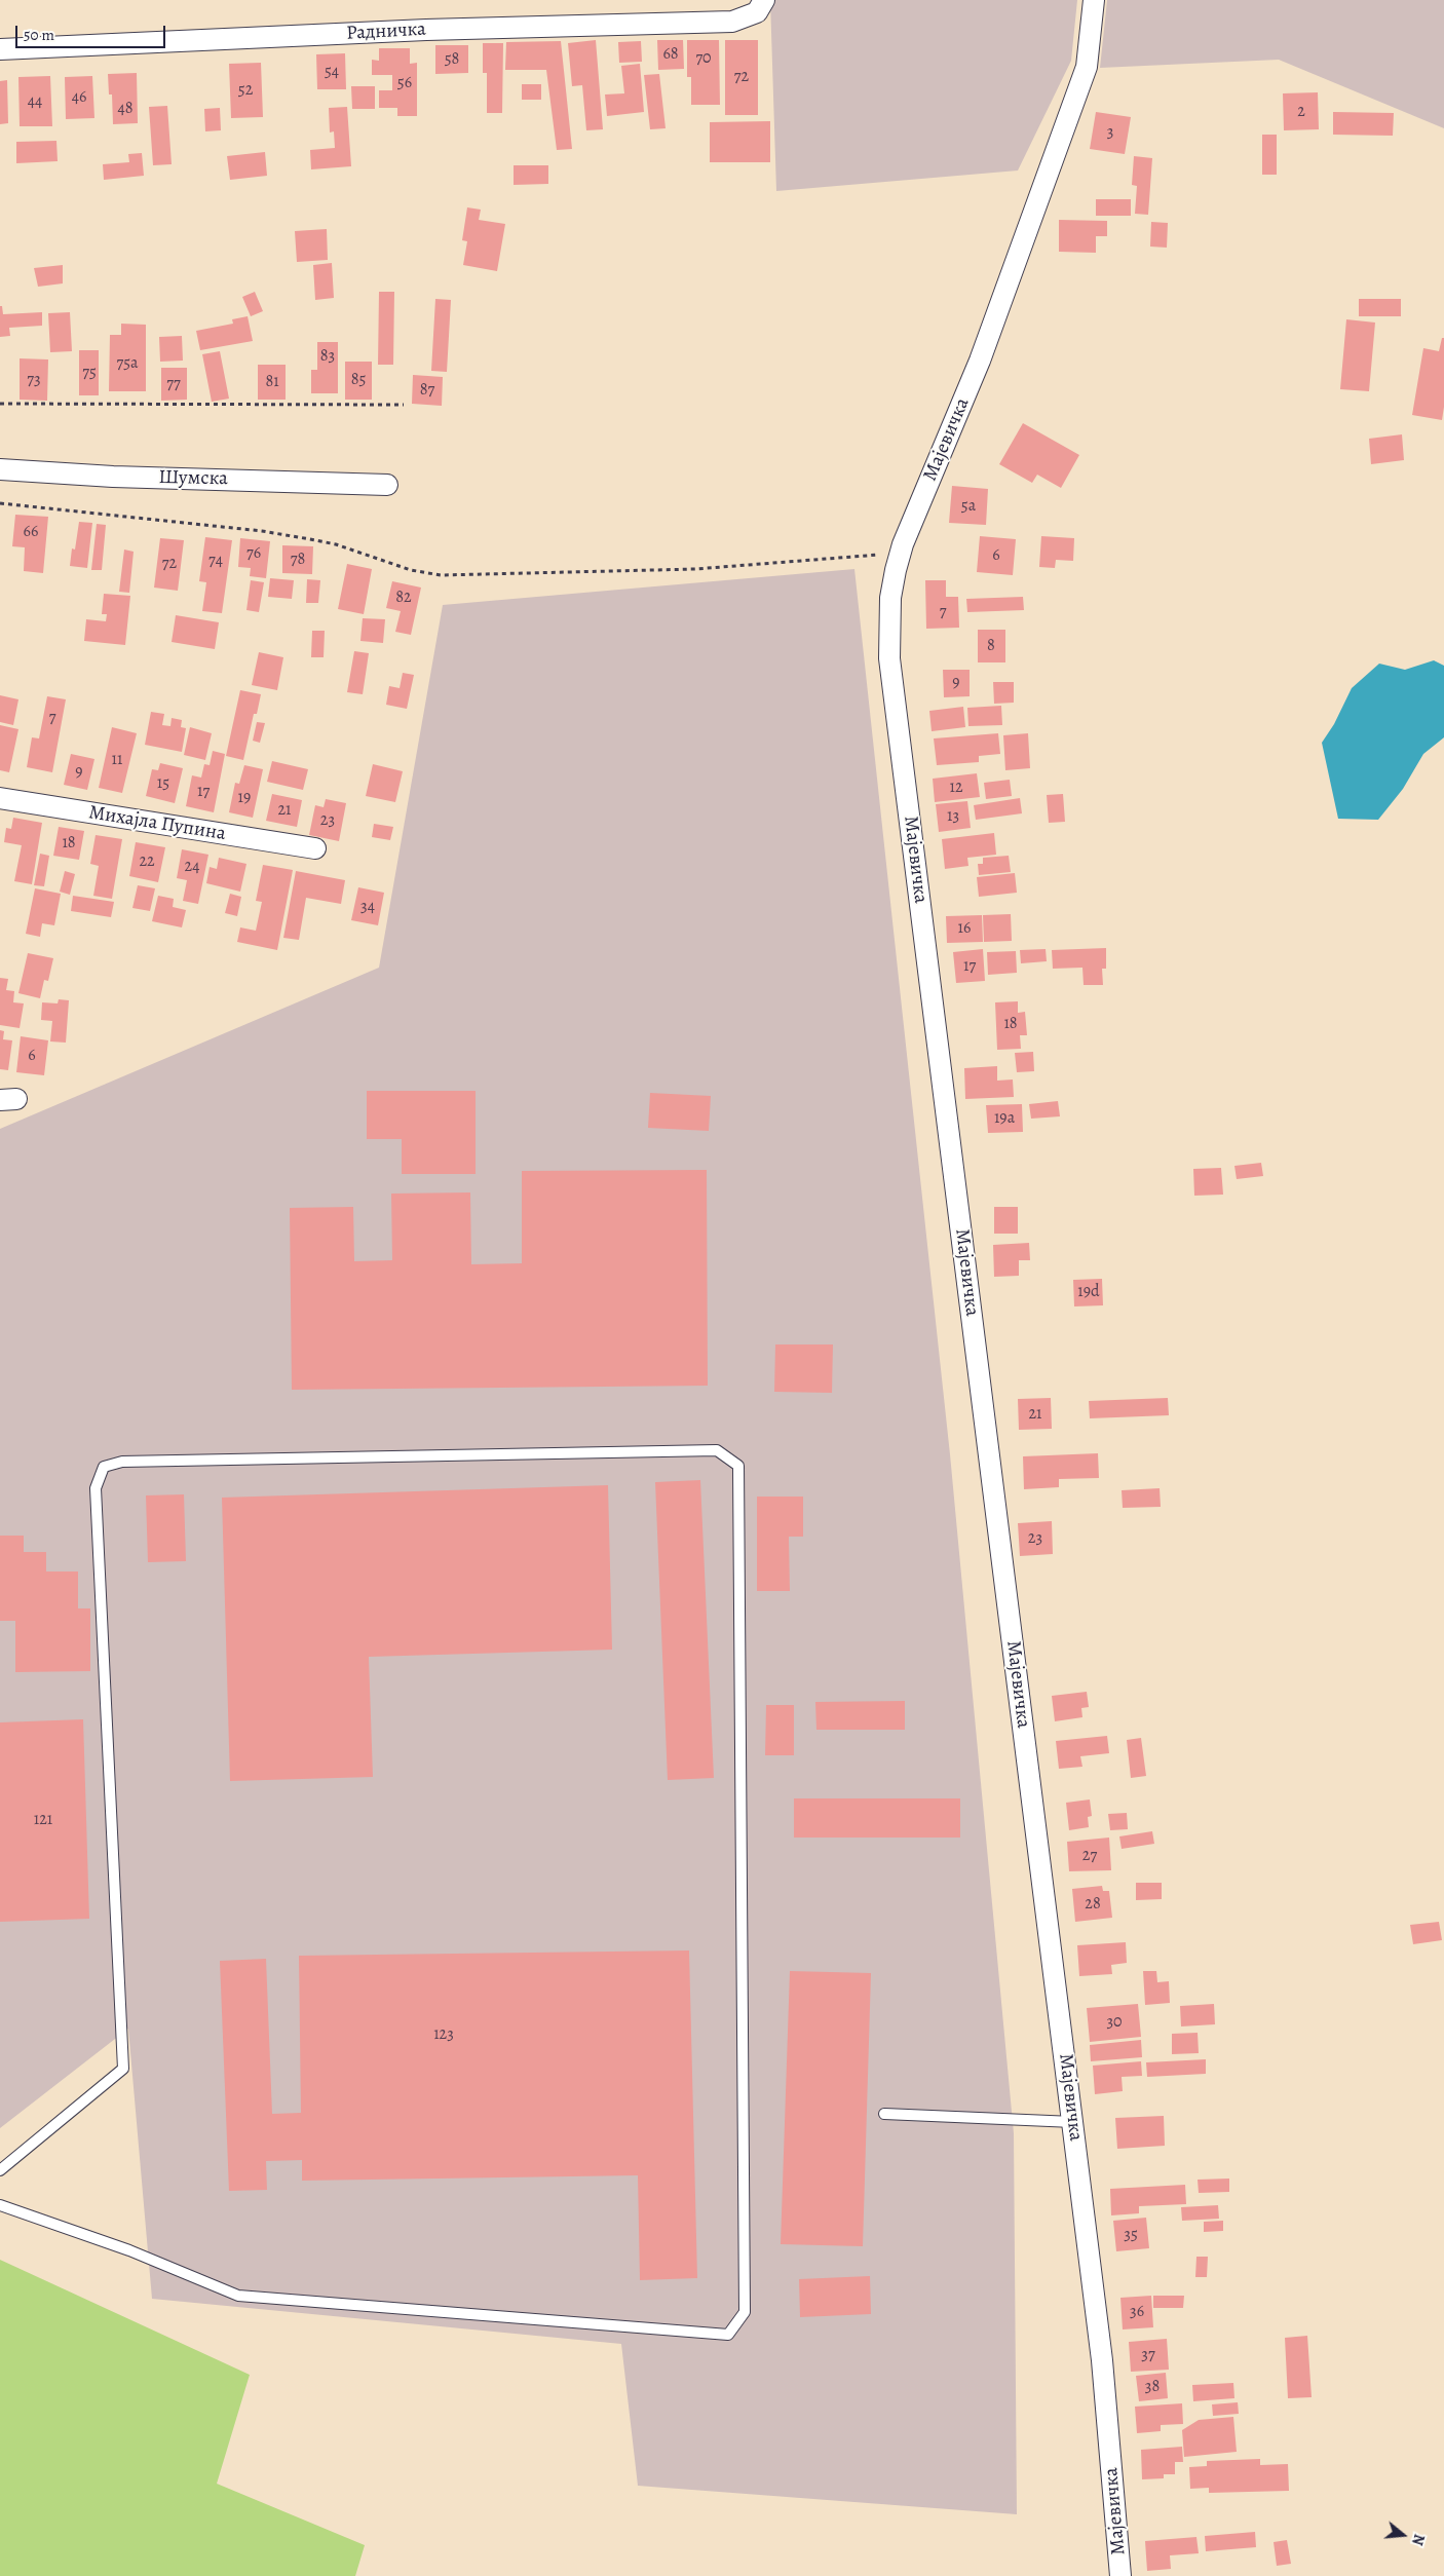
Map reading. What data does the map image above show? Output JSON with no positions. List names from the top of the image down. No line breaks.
{"streets":{"street":["Радничка","Мајевичка","Шумска","Михајла Пупина"]},"house_numbers":["68","70","58","54","72","56","52","46","44","48","2","3","83","75a","75","73","85","81","77","87","5a","66","76","6","78","74","72","82","7","8","9","7","11","9","15","12","17","19","21","13","23","18","22","24","34","16","17","18","6","19a","19d","21","23","121","27","28","30","123","35","36","37","38"],"scale_bar":"50 m","north":"right"}
